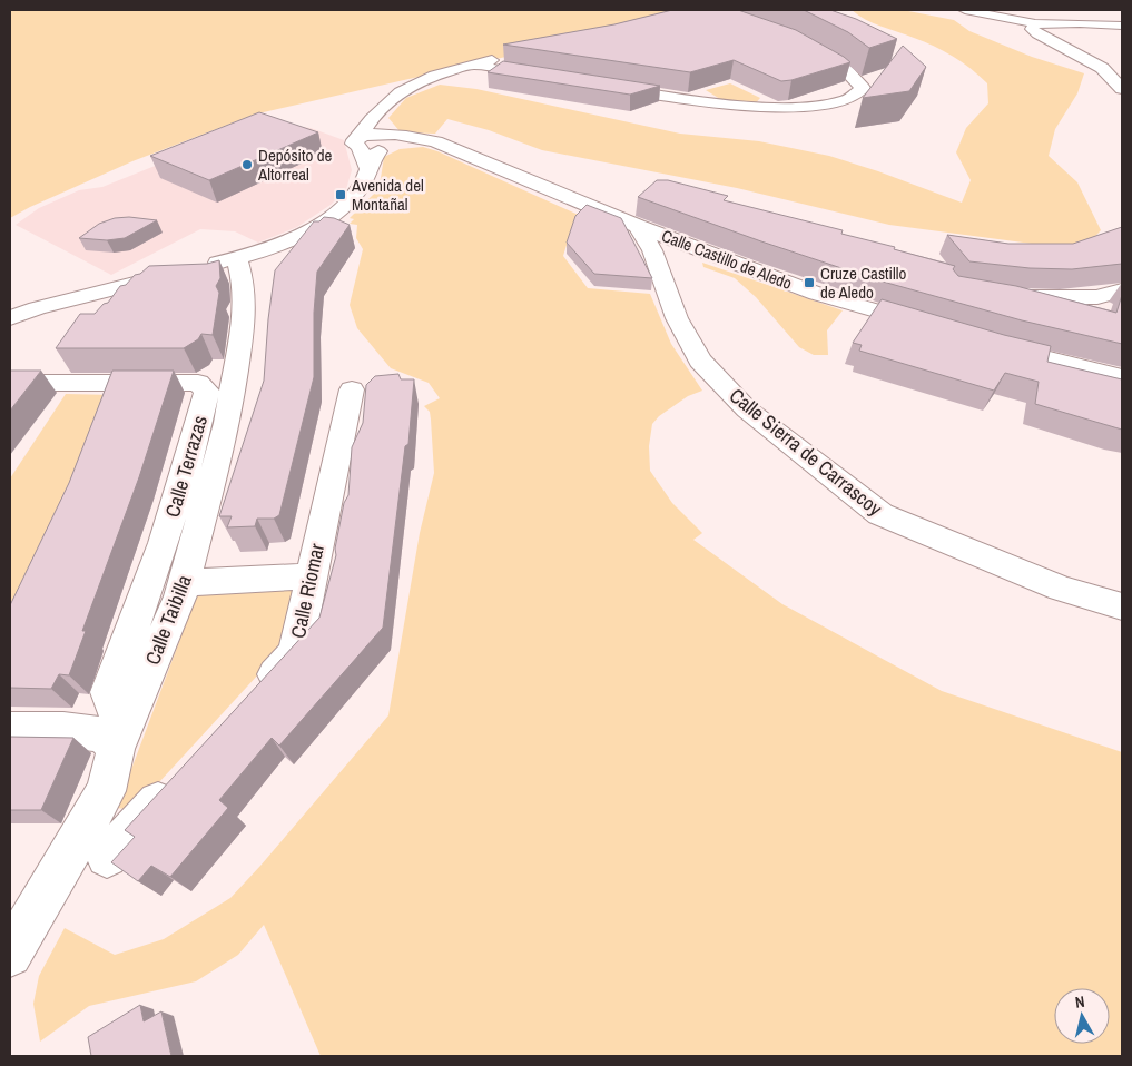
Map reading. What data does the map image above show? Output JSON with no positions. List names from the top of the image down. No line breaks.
{"streets":{"street":["Calle Castillo de Aledo","Calle Sierra de Carrascoy","Calle Terrazas","Calle Riomar","Calle Taibilla"]},"crossings":[["Calle Castillo de Aledo","Calle Sierra de Carrascoy"]],"places":{"other":["Depósito de Altorreal"],"transit":["Avenida del Montañal","Cruze Castillo de Aledo"]},"north":"top"}
